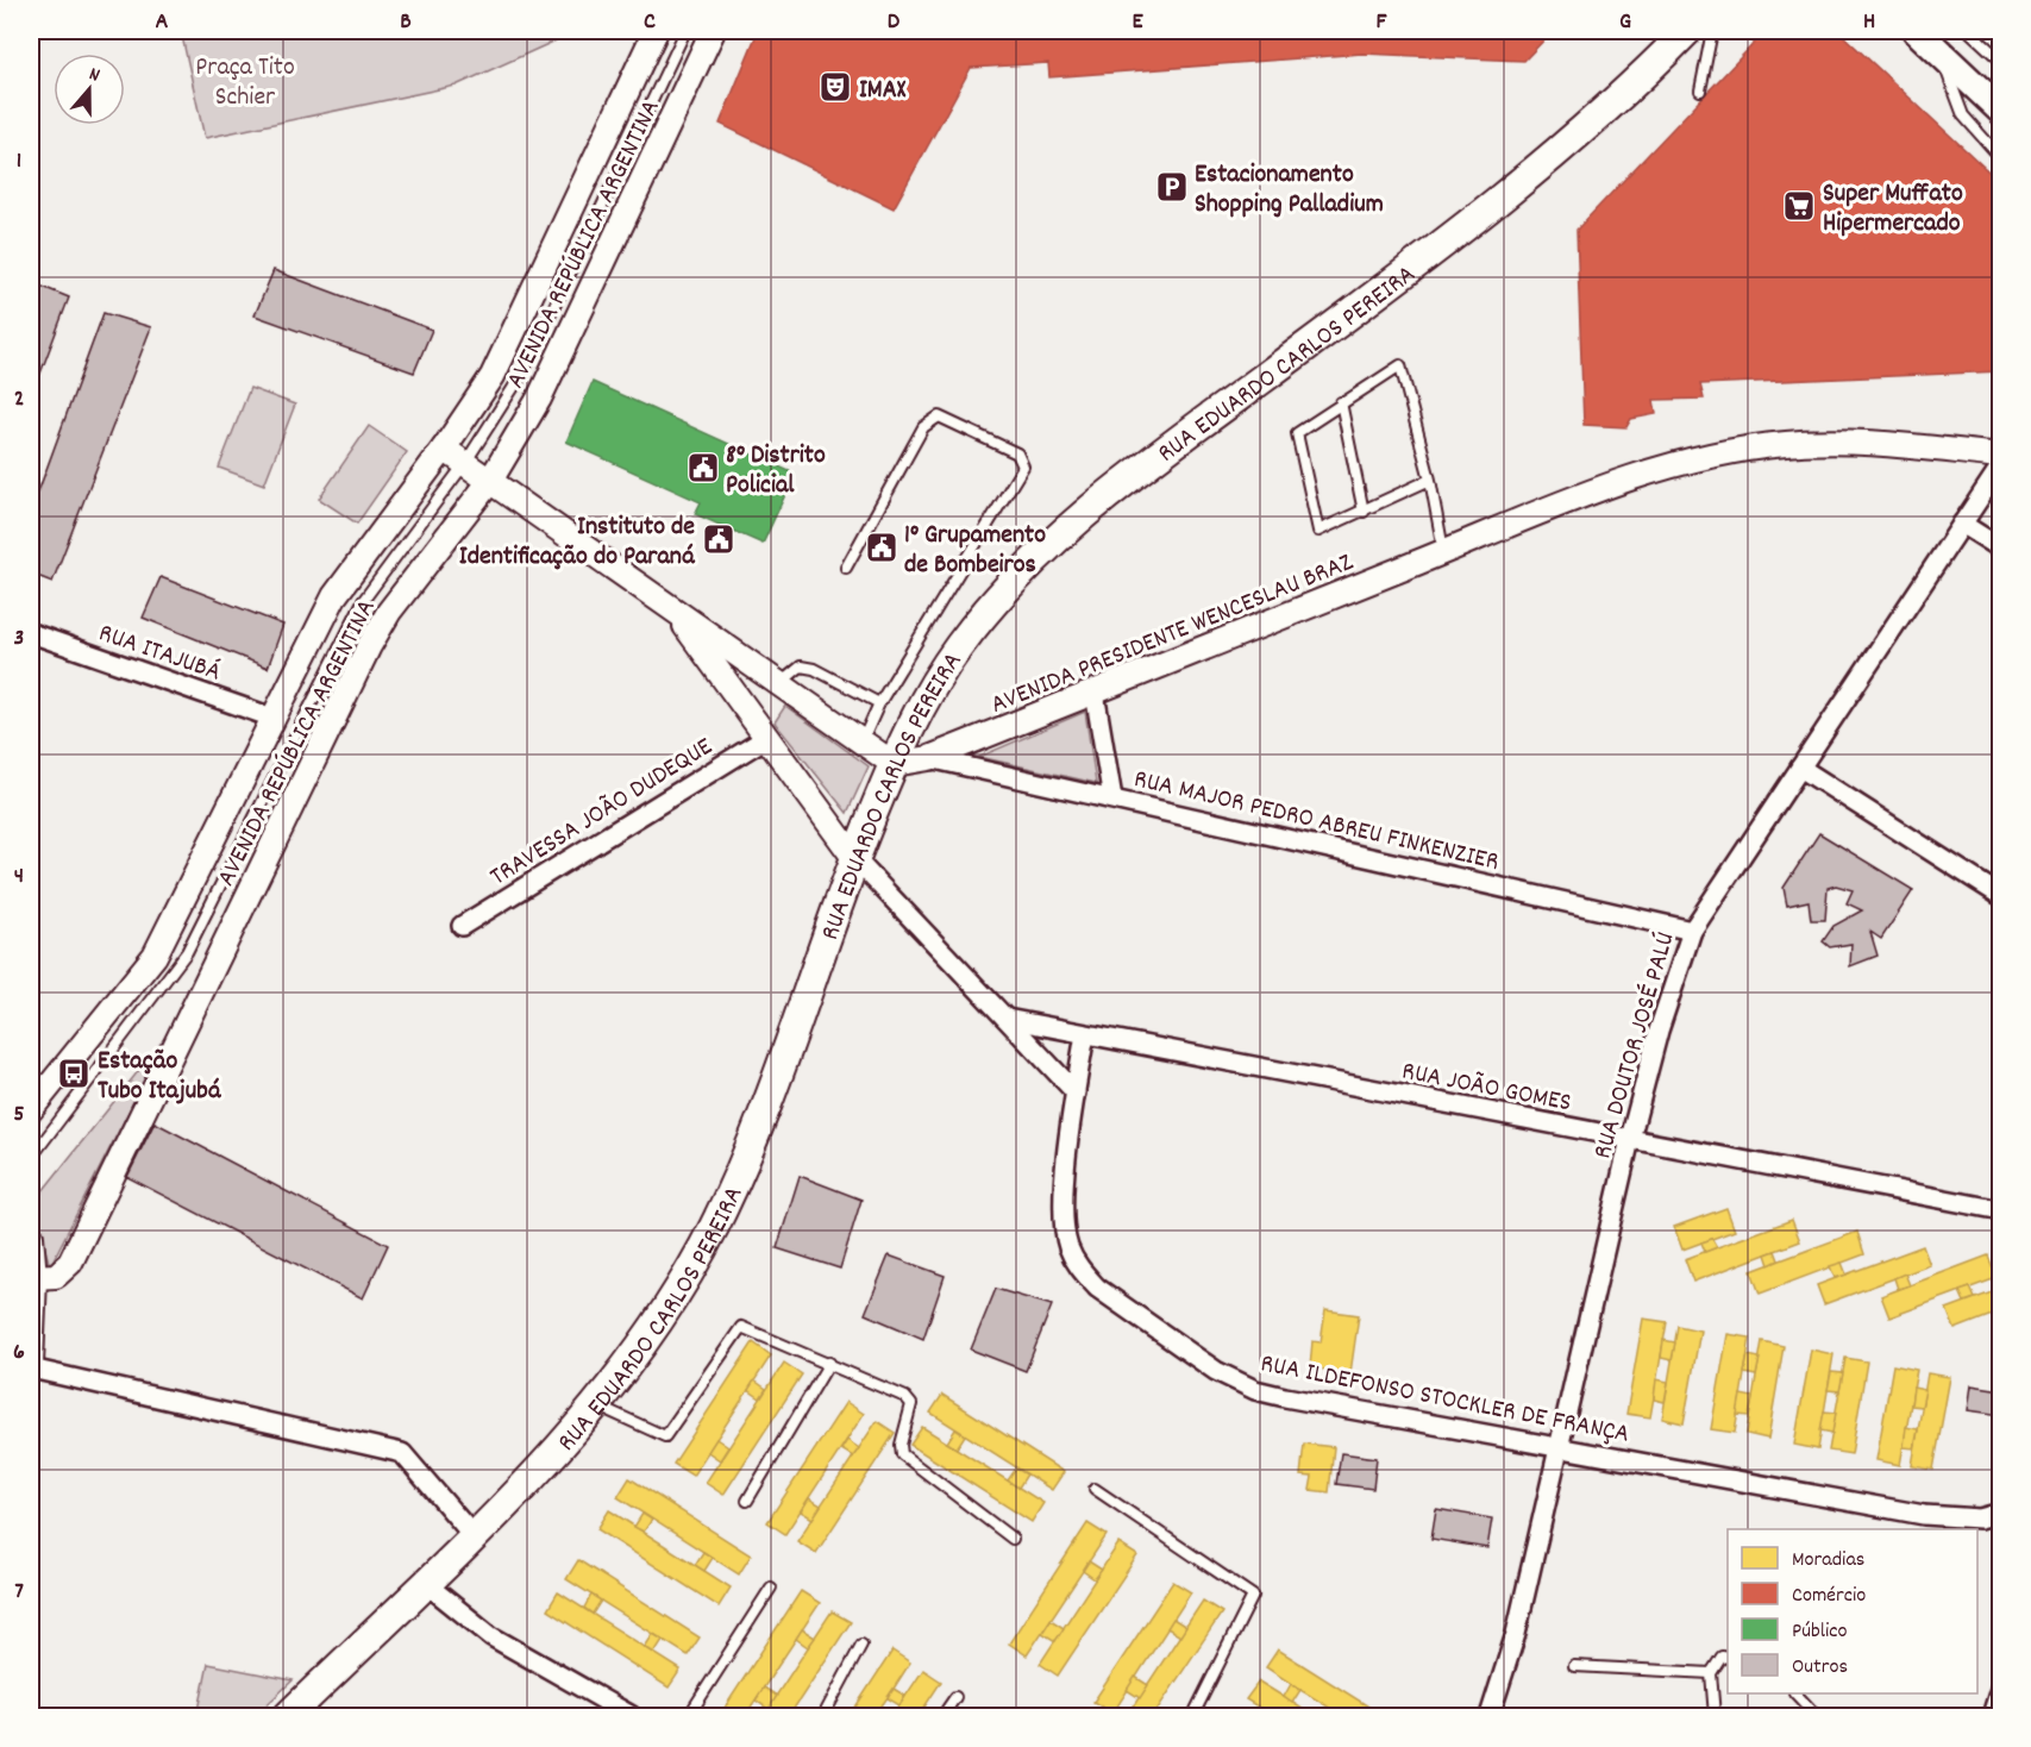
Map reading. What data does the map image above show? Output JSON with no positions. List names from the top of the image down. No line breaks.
{"streets":{"main road":["RUA EDUARDO CARLOS PEREIRA"],"street":["AVENIDA REPÚBLICA ARGENTINA","AVENIDA PRESIDENTE WENCESLAU BRAZ","RUA ITAJUBÁ","TRAVESSA JOÃO DUDEQUE","RUA MAJOR PEDRO ABREU FINKENZIER","RUA DOUTOR JOSÉ PALÚ","RUA JOÃO GOMES","RUA ILDEFONSO STOCKLER DE FRANÇA"]},"crossings":[["AVENIDA REPÚBLICA ARGENTINA","RUA ITAJUBÁ"],["RUA EDUARDO CARLOS PEREIRA","AVENIDA PRESIDENTE WENCESLAU BRAZ"],["AVENIDA PRESIDENTE WENCESLAU BRAZ","RUA MAJOR PEDRO ABREU FINKENZIER"],["RUA MAJOR PEDRO ABREU FINKENZIER","RUA DOUTOR JOSÉ PALÚ"],["RUA DOUTOR JOSÉ PALÚ","RUA JOÃO GOMES"],["RUA DOUTOR JOSÉ PALÚ","RUA ILDEFONSO STOCKLER DE FRANÇA"],["RUA JOÃO GOMES","RUA ILDEFONSO STOCKLER DE FRANÇA"]],"parks":["Praça Tito Schier"],"places":{"theatre":["IMAX"],"parking":["Estacionamento Shopping Palladium"],"supermarket":["Super Muffato Hipermercado"],"public building":["8° Distrito Policial","Instituto de Identificação do Paraná","1° Grupamento de Bombeiros"],"bus stop":["Estação Tubo Itajubá"]},"legend":["Moradias","Comércio","Público","Outros"],"north":"top","grid":{"columns":["A","B","C","D","E","F","G","H"],"rows":["1","2","3","4","5","6","7"]}}
